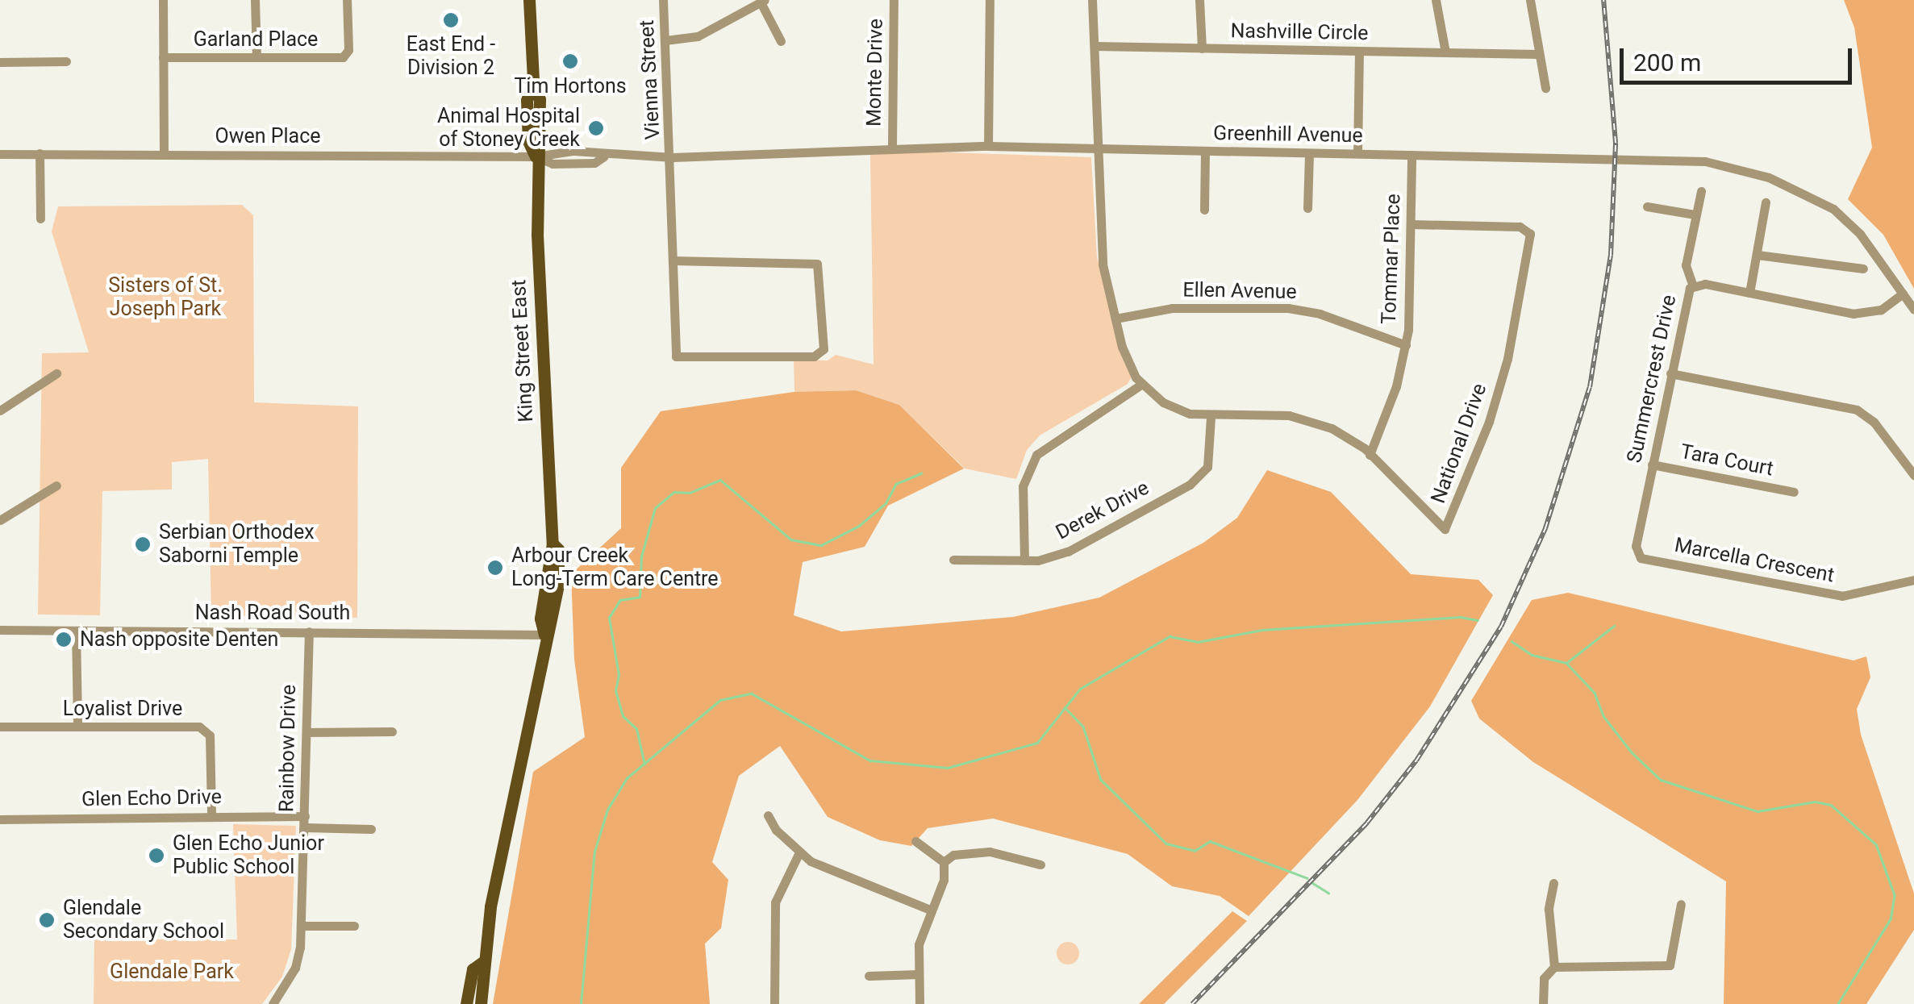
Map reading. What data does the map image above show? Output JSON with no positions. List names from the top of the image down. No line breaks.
{"streets":{"main road":["King Street East"],"street":["Nashville Circle","Garland Place","Monte Drive","Vienna Street","Greenhill Avenue","Owen Place","Tommar Place","Ellen Avenue","Summercrest Drive","National Drive","Tara Court","Derek Drive","Marcella Crescent","Nash Road South","Loyalist Drive","Rainbow Drive","Glen Echo Drive"]},"crossings":[["Monte Drive","Greenhill Avenue"],["Vienna Street","Greenhill Avenue"],["Greenhill Avenue","Owen Place"],["Greenhill Avenue","Tommar Place"],["Greenhill Avenue","King Street East"],["Greenhill Avenue","Summercrest Drive"],["Greenhill Avenue","National Drive"],["Owen Place","King Street East"],["Tommar Place","Ellen Avenue"],["Tommar Place","National Drive"],["Ellen Avenue","National Drive"],["King Street East","Nash Road South"],["Summercrest Drive","Tara Court"],["Summercrest Drive","Marcella Crescent"],["National Drive","Derek Drive"],["Nash Road South","Rainbow Drive"],["Loyalist Drive","Glen Echo Drive"],["Rainbow Drive","Glen Echo Drive"]],"parks":["Sisters of St. Joseph Park","Glendale Park"],"places":["East End - Division 2","Tim Hortons","Animal Hospital of Stoney Creek","Serbian Orthodex Saborni Temple","Arbour Creek Long-Term Care Centre","Nash opposite Denten","Glen Echo Junior Public School","Glendale Secondary School"],"scale_bar":"200 m"}
